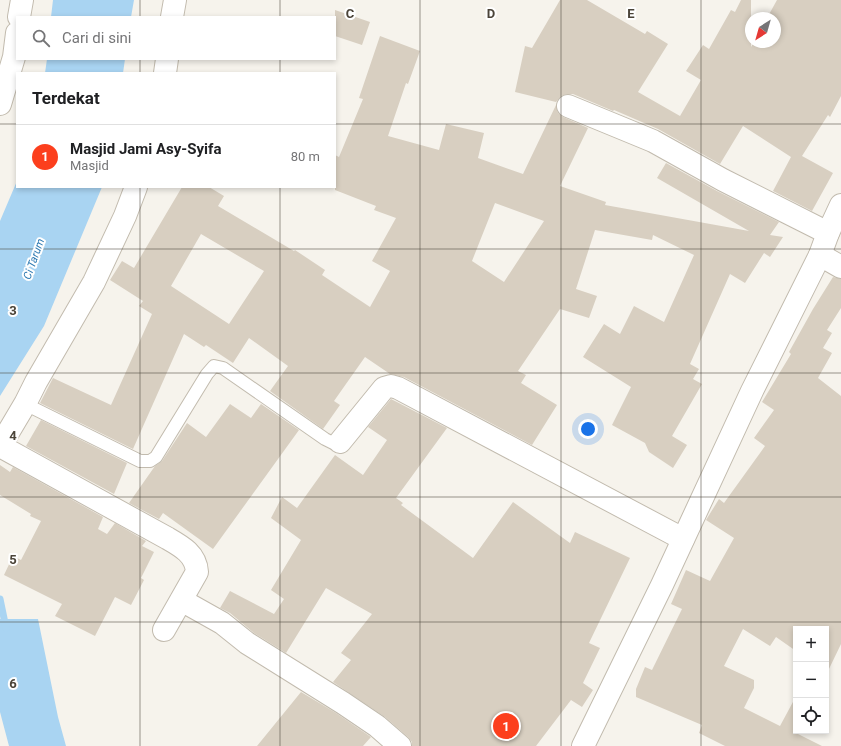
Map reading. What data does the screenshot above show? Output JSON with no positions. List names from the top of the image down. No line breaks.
{"water":["Ci Tarum"],"north":"bottom left","page":{"search":"Cari di sini","heading":"Terdekat","list":[{"mark":"1","name":"Masjid Jami Asy-Syifa","note":"Masjid","value":"80 m"}],"map_buttons":["+","−"],"pins":"1"},"grid":{"columns":["C","D","E"],"rows":["3","4","5","6"]}}
